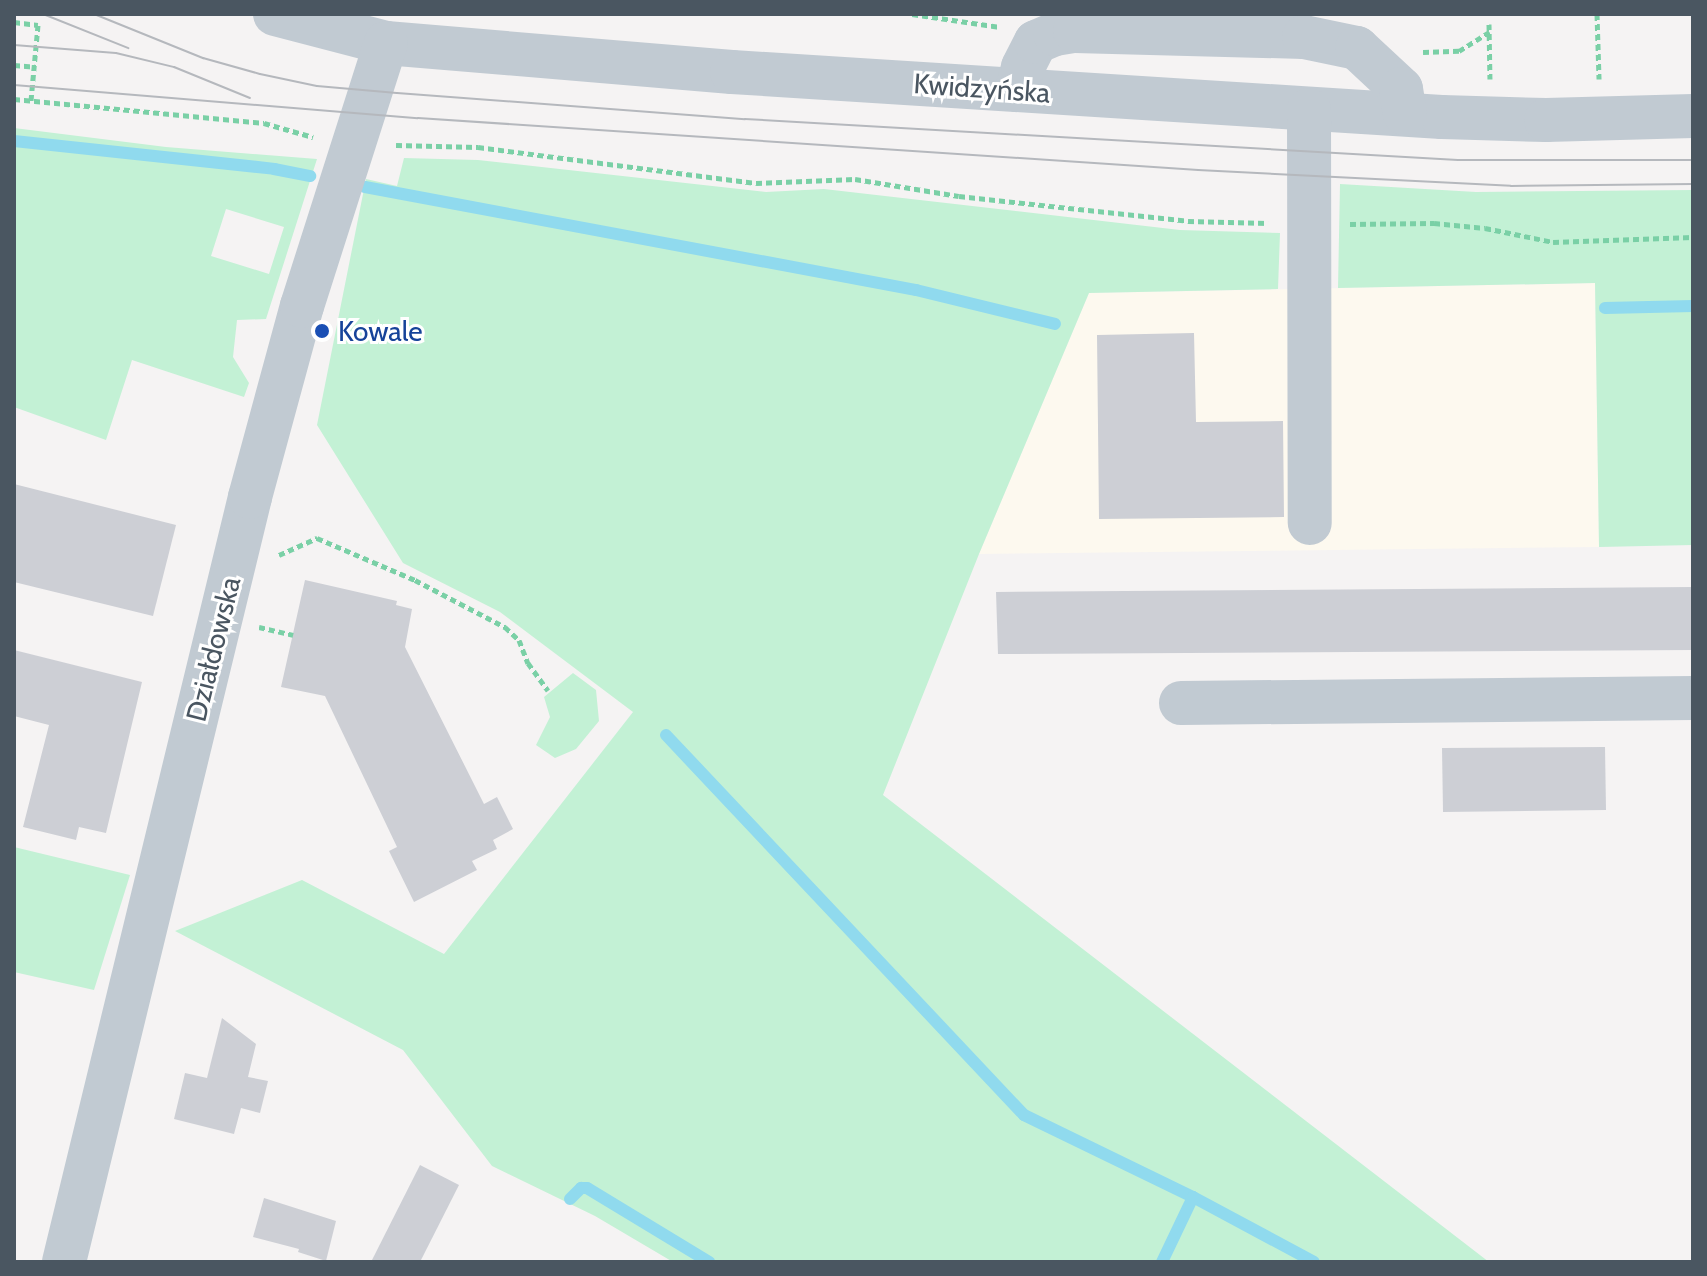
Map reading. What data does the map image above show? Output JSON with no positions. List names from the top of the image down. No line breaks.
{"streets":{"street":["Kwidzyńska","Działdowska"]},"crossings":[["Kwidzyńska","Działdowska"]],"places":["Kowale"]}
